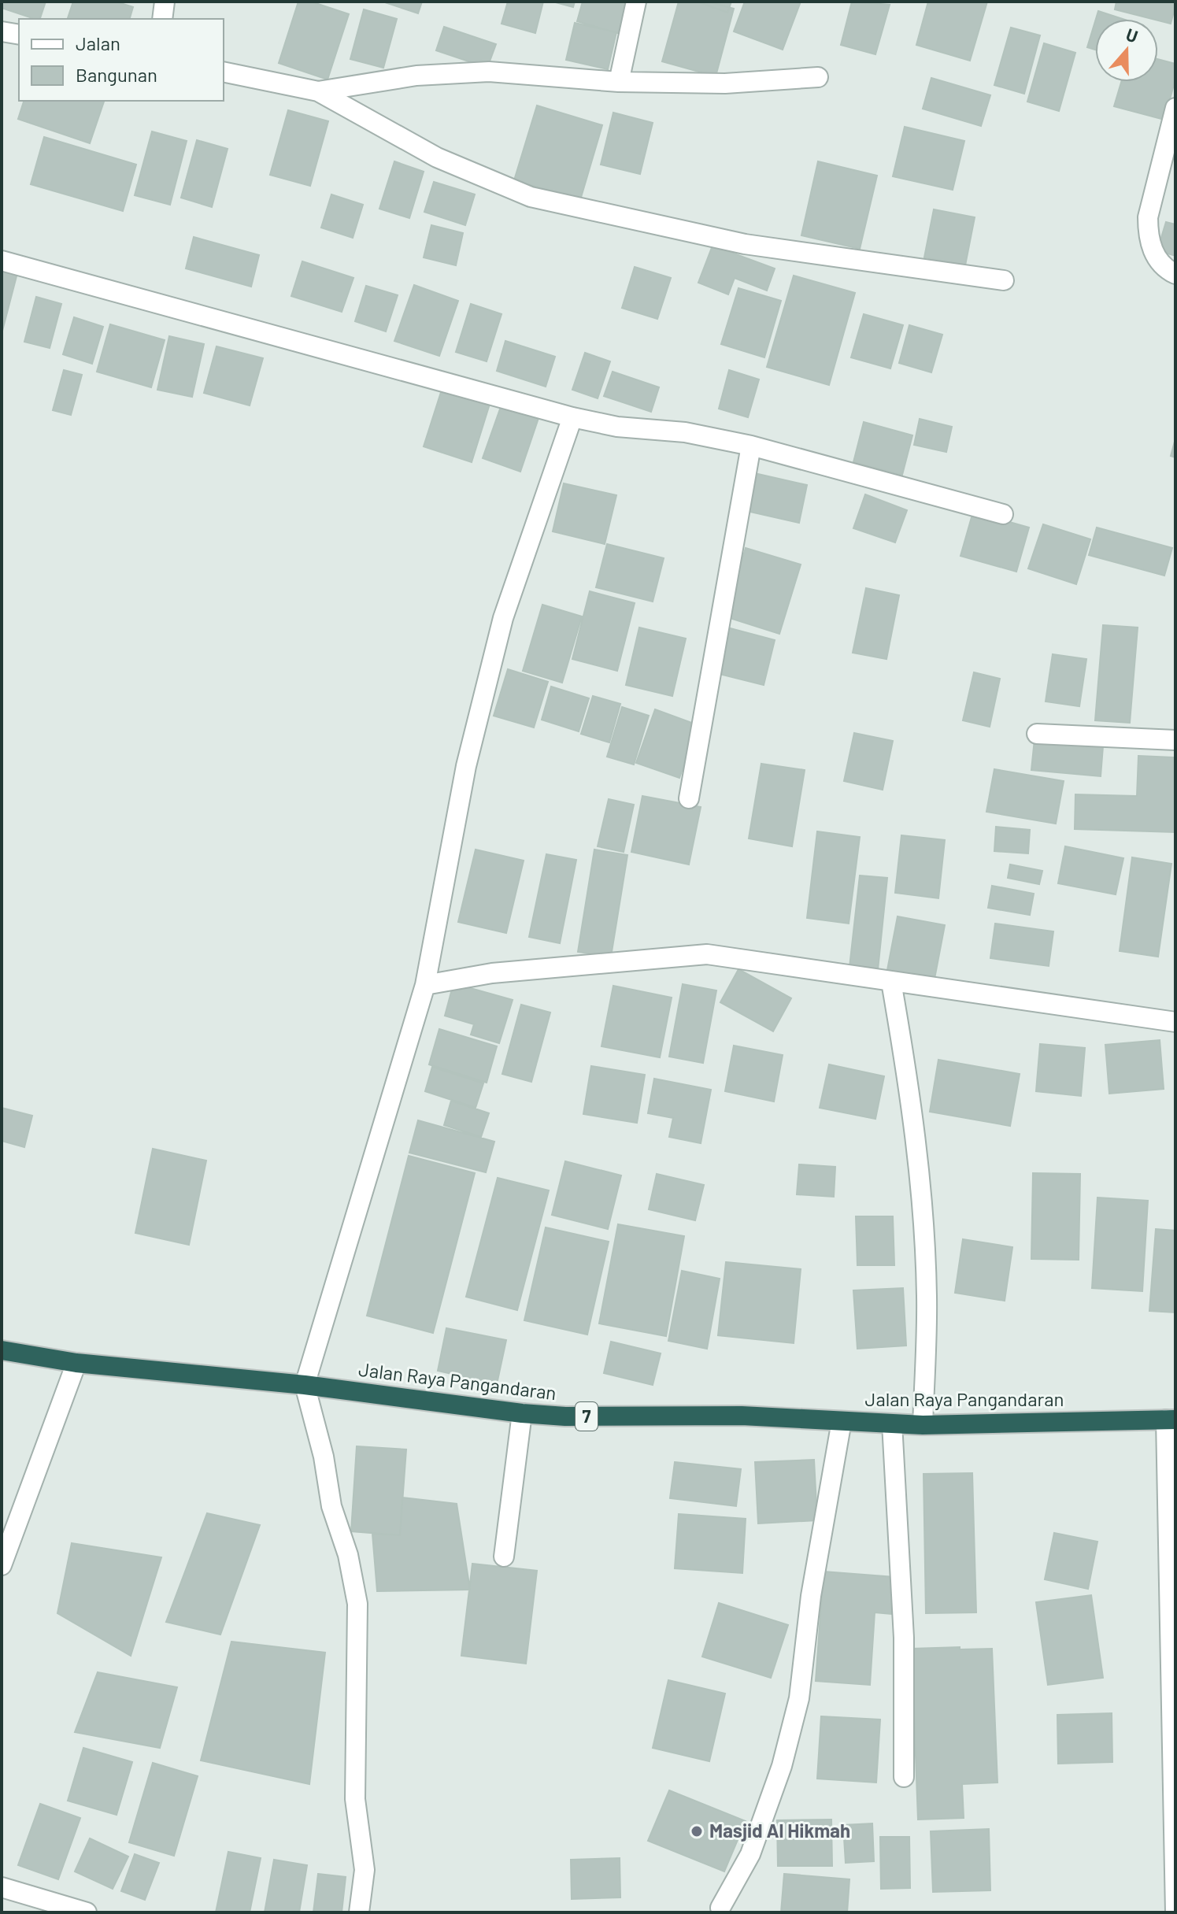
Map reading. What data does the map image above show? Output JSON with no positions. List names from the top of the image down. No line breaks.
{"streets":{"highway":["Jalan Raya Pangandaran","7"]},"places":["Masjid Al Hikmah"],"legend":["Jalan","Bangunan"],"north":"top"}
